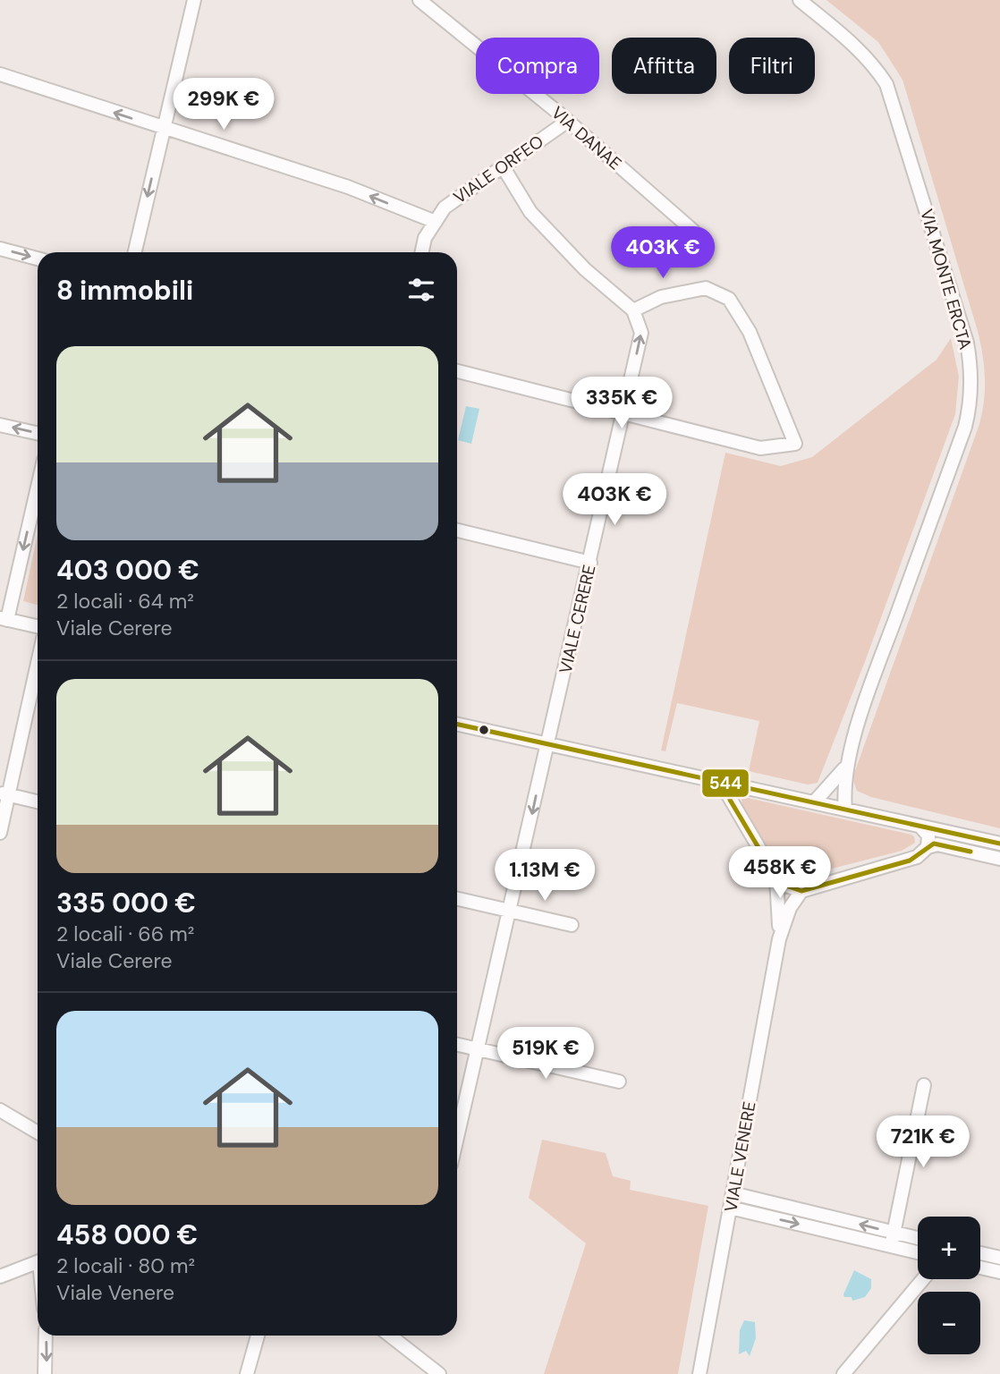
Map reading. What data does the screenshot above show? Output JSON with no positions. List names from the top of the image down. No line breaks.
{"streets":{"street":["VIA DANAE","VIALE ORFEO","VIA MONTE ERCTA","VIALE CERERE","VIALE VENERE"]},"crossings":[["VIA DANAE","VIALE ORFEO"]],"lines":["transit line 544"],"page":{"chip":["Compra","Affitta","Filtri"],"price":["299K €","403K €","335K €","403K €","458K €","1.13M €","519K €","721K €"],"heading":"8 immobili","list":[{"name":"403 000 €","note":"2 locali · 64 m² · Viale Cerere"},{"name":"335 000 €","note":"2 locali · 66 m² · Viale Cerere"},{"name":"458 000 €","note":"2 locali · 80 m² · Viale Venere"}],"map_buttons":["+","−"]}}
